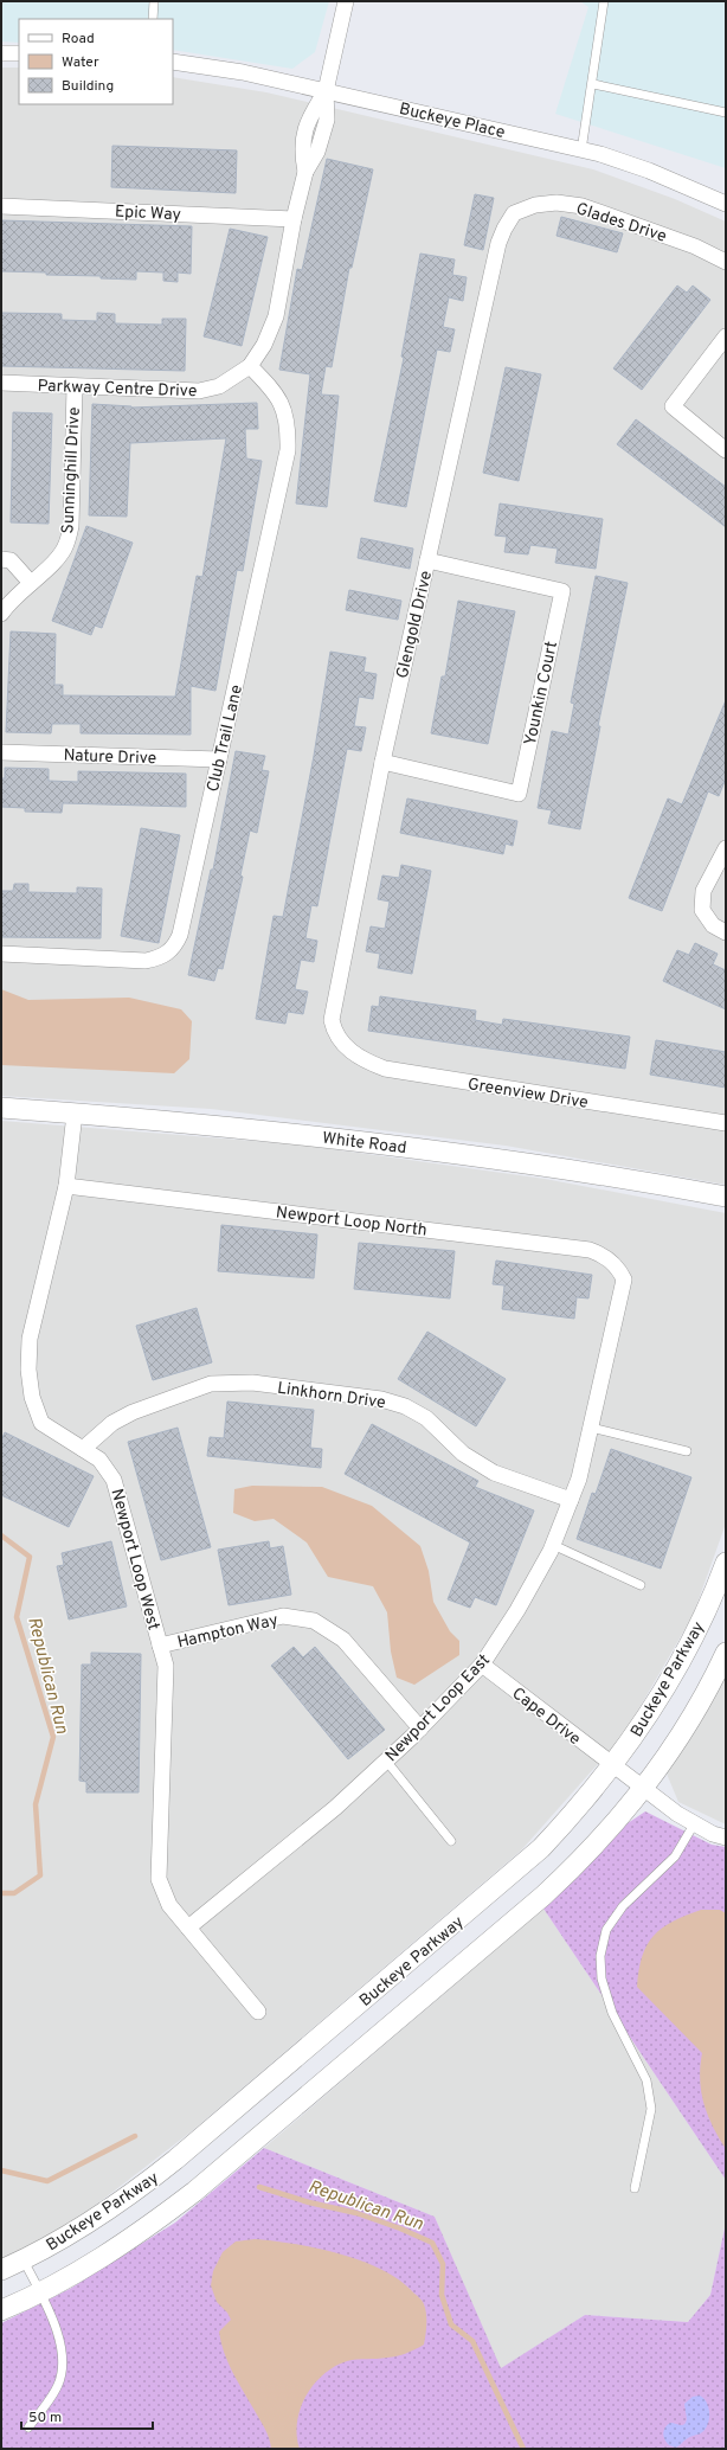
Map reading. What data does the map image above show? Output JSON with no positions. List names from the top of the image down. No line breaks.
{"streets":{"street":["Buckeye Place","Epic Way","Glades Drive","Parkway Centre Drive","Sunninghill Drive","Glengold Drive","Younkin Court","Club Trail Lane","Nature Drive","Greenview Drive","White Road","Newport Loop North","Linkhorn Drive","Newport Loop West","Hampton Way","Buckeye Parkway","Newport Loop East","Cape Drive"]},"crossings":[["Buckeye Place","Parkway Centre Drive"],["Epic Way","Parkway Centre Drive"],["Glades Drive","Glengold Drive"],["Parkway Centre Drive","Sunninghill Drive"],["Parkway Centre Drive","Club Trail Lane"],["Glengold Drive","Younkin Court"],["Glengold Drive","Greenview Drive"],["Club Trail Lane","Nature Drive"],["White Road","Newport Loop West"],["Newport Loop North","Newport Loop West"],["Newport Loop North","Newport Loop East"],["Linkhorn Drive","Newport Loop West"],["Linkhorn Drive","Newport Loop East"],["Newport Loop West","Hampton Way"],["Newport Loop West","Newport Loop East"],["Hampton Way","Newport Loop East"],["Buckeye Parkway","Cape Drive"],["Newport Loop East","Cape Drive"]],"water":["Republican Run"],"legend":["Road","Water","Building"],"scale_bar":"50 m"}
